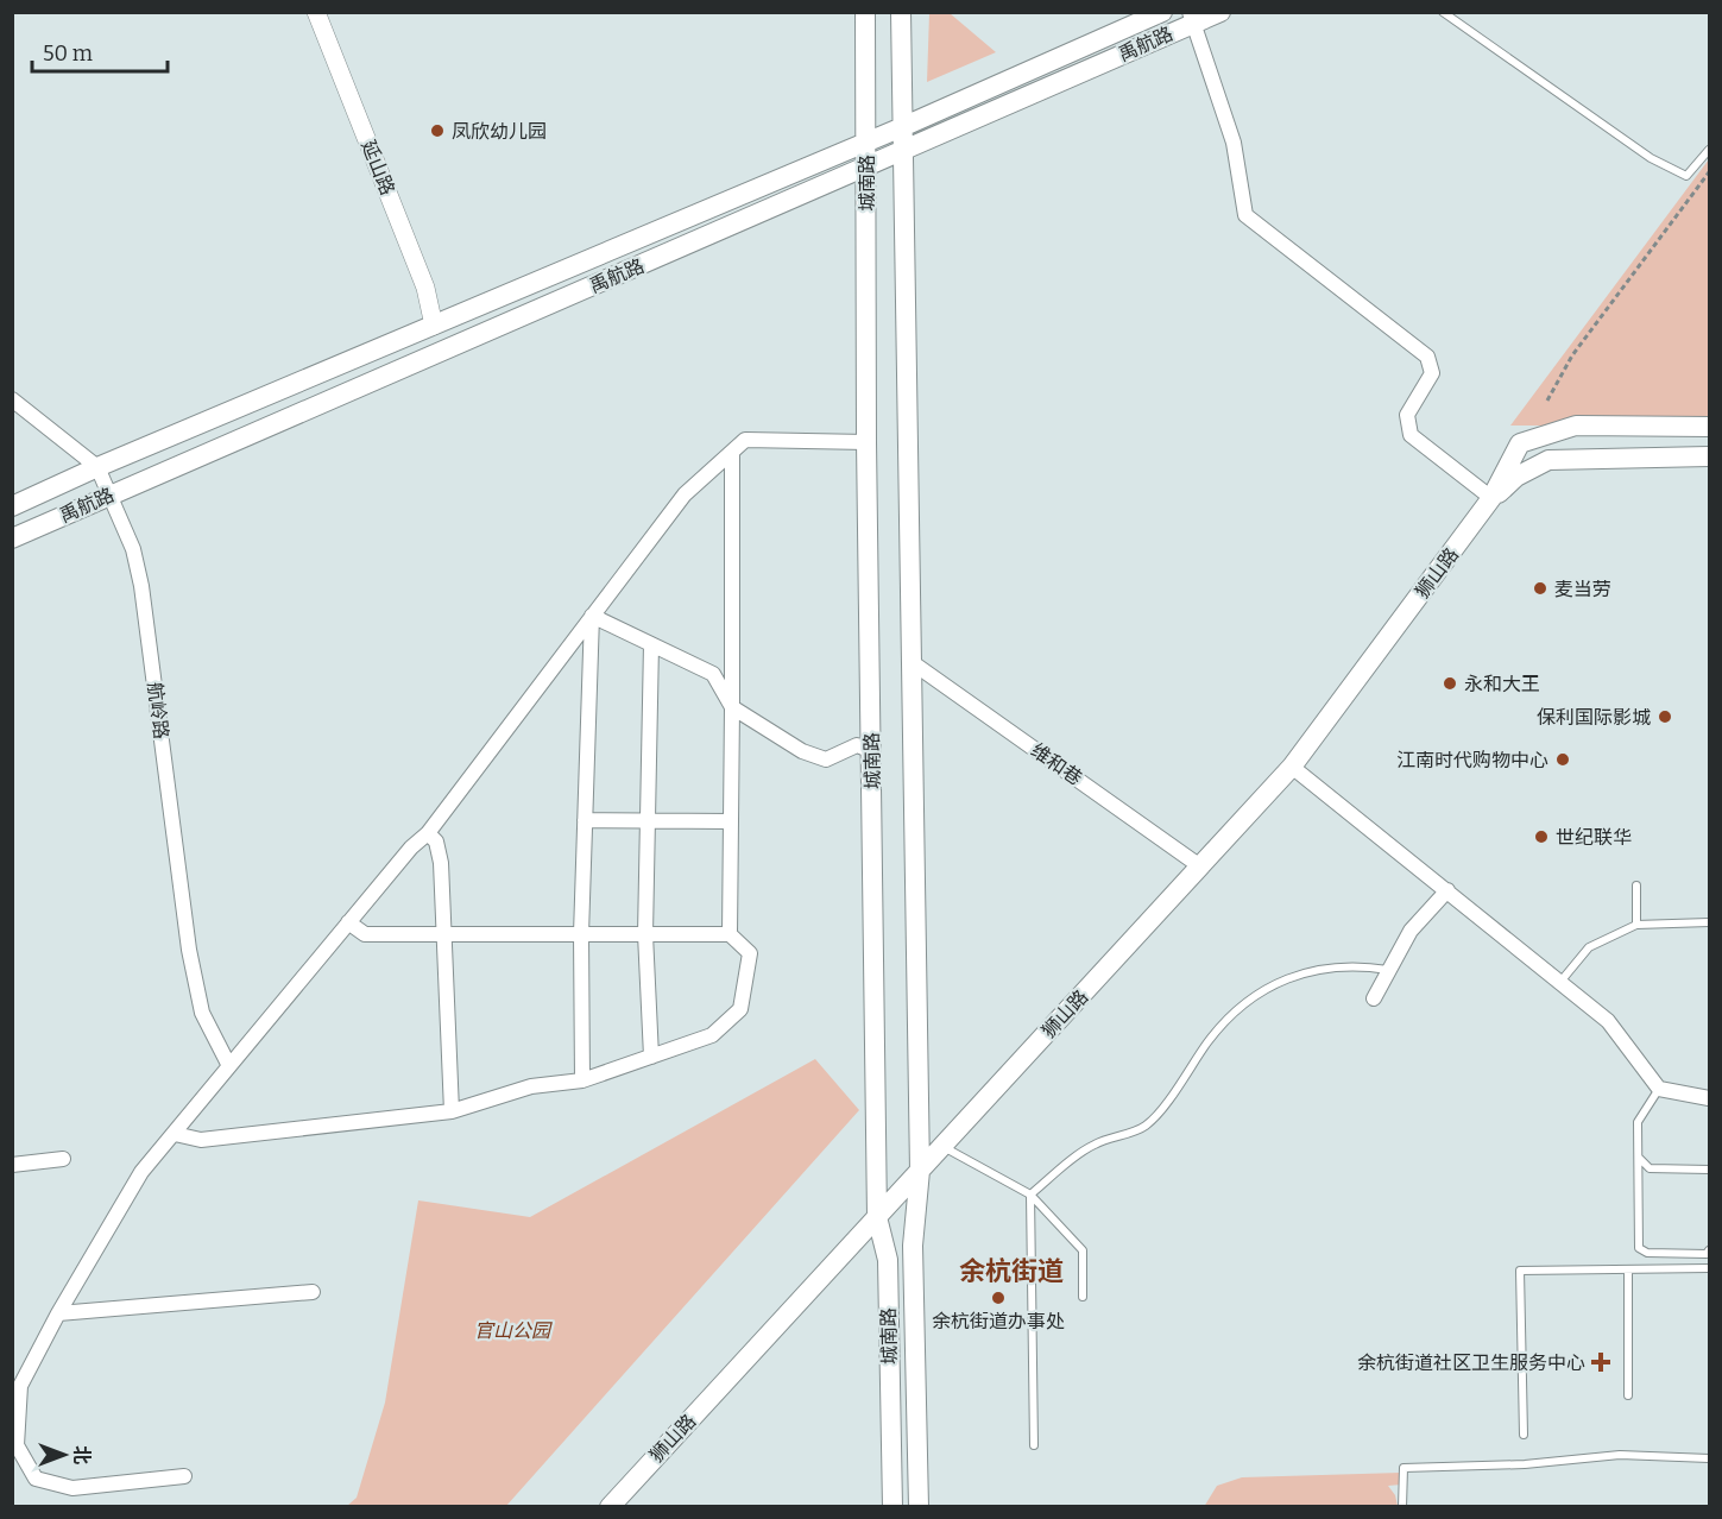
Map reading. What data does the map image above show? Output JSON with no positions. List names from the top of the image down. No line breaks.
{"streets":{"main road":["禹航路","城南路","狮山路"],"street":["延山路","航岭路","维和巷"]},"crossings":[["禹航路","延山路"],["禹航路","城南路"],["禹航路","航岭路"],["城南路","狮山路"],["城南路","维和巷"],["狮山路","维和巷"]],"districts":["余杭街道"],"parks":["官山公园"],"places":{"other":["凤欣幼儿园","麦当劳","永和大王","保利国际影城","江南时代购物中心","世纪联华","余杭街道办事处"],"health":["余杭街道社区卫生服务中心"]},"scale_bar":"50 m","north":"right"}
